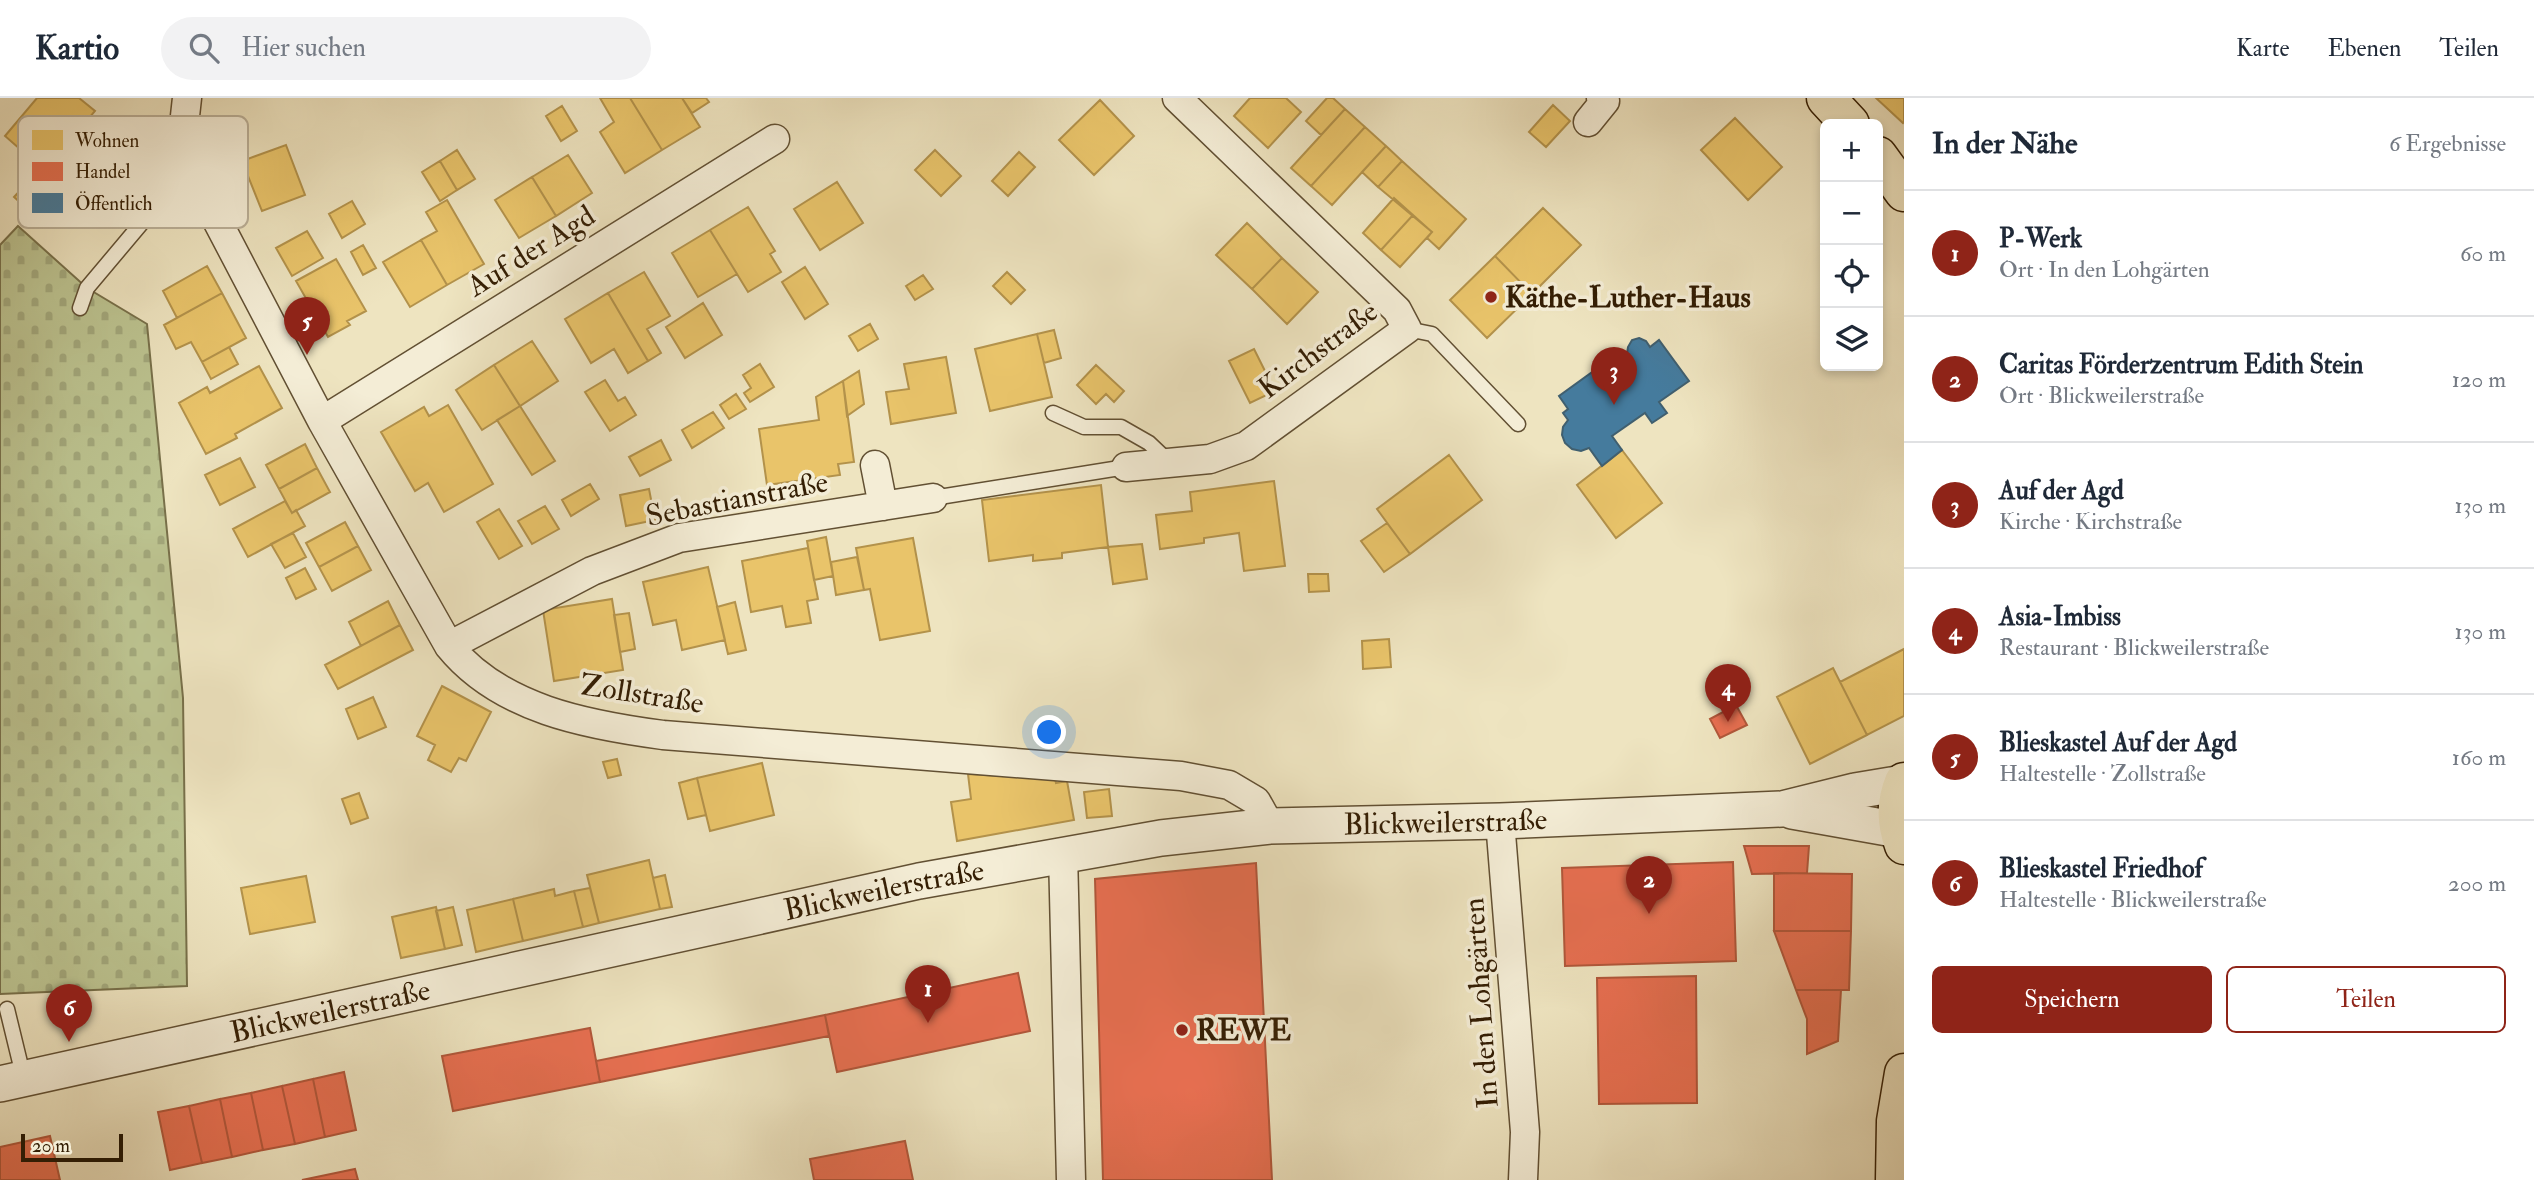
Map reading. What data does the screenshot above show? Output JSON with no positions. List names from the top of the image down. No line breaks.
{"streets":{"street":["Auf der Agd","Kirchstraße","Sebastianstraße","Zollstraße","Blickweilerstraße","In den Lohgärten"]},"crossings":[["Auf der Agd","Zollstraße"],["Sebastianstraße","Zollstraße"],["Zollstraße","Blickweilerstraße"],["Blickweilerstraße","In den Lohgärten"]],"places":["Käthe-Luther-Haus","REWE"],"legend":["Wohnen","Handel","Öffentlich"],"scale_bar":"20 m","page":{"header":"Kartio","search":"Hier suchen","nav":["Karte","Ebenen","Teilen"],"heading":["In der Nähe","6 Ergebnisse"],"map_buttons":["+","−"],"list":[{"mark":"1","name":"P-Werk","note":"Ort · In den Lohgärten","value":"60 m"},{"mark":"2","name":"Caritas Förderzentrum Edith Stein","note":"Ort · Blickweilerstraße","value":"120 m"},{"mark":"3","name":"Auf der Agd","note":"Kirche · Kirchstraße","value":"130 m"},{"mark":"4","name":"Asia-Imbiss","note":"Restaurant · Blickweilerstraße","value":"130 m"},{"mark":"5","name":"Blieskastel Auf der Agd","note":"Haltestelle · Zollstraße","value":"160 m"},{"mark":"6","name":"Blieskastel Friedhof","note":"Haltestelle · Blickweilerstraße","value":"200 m"}],"pins":["5","3","4","2","1","6"],"buttons":["Speichern","Teilen"],"scale":"20 m"}}
